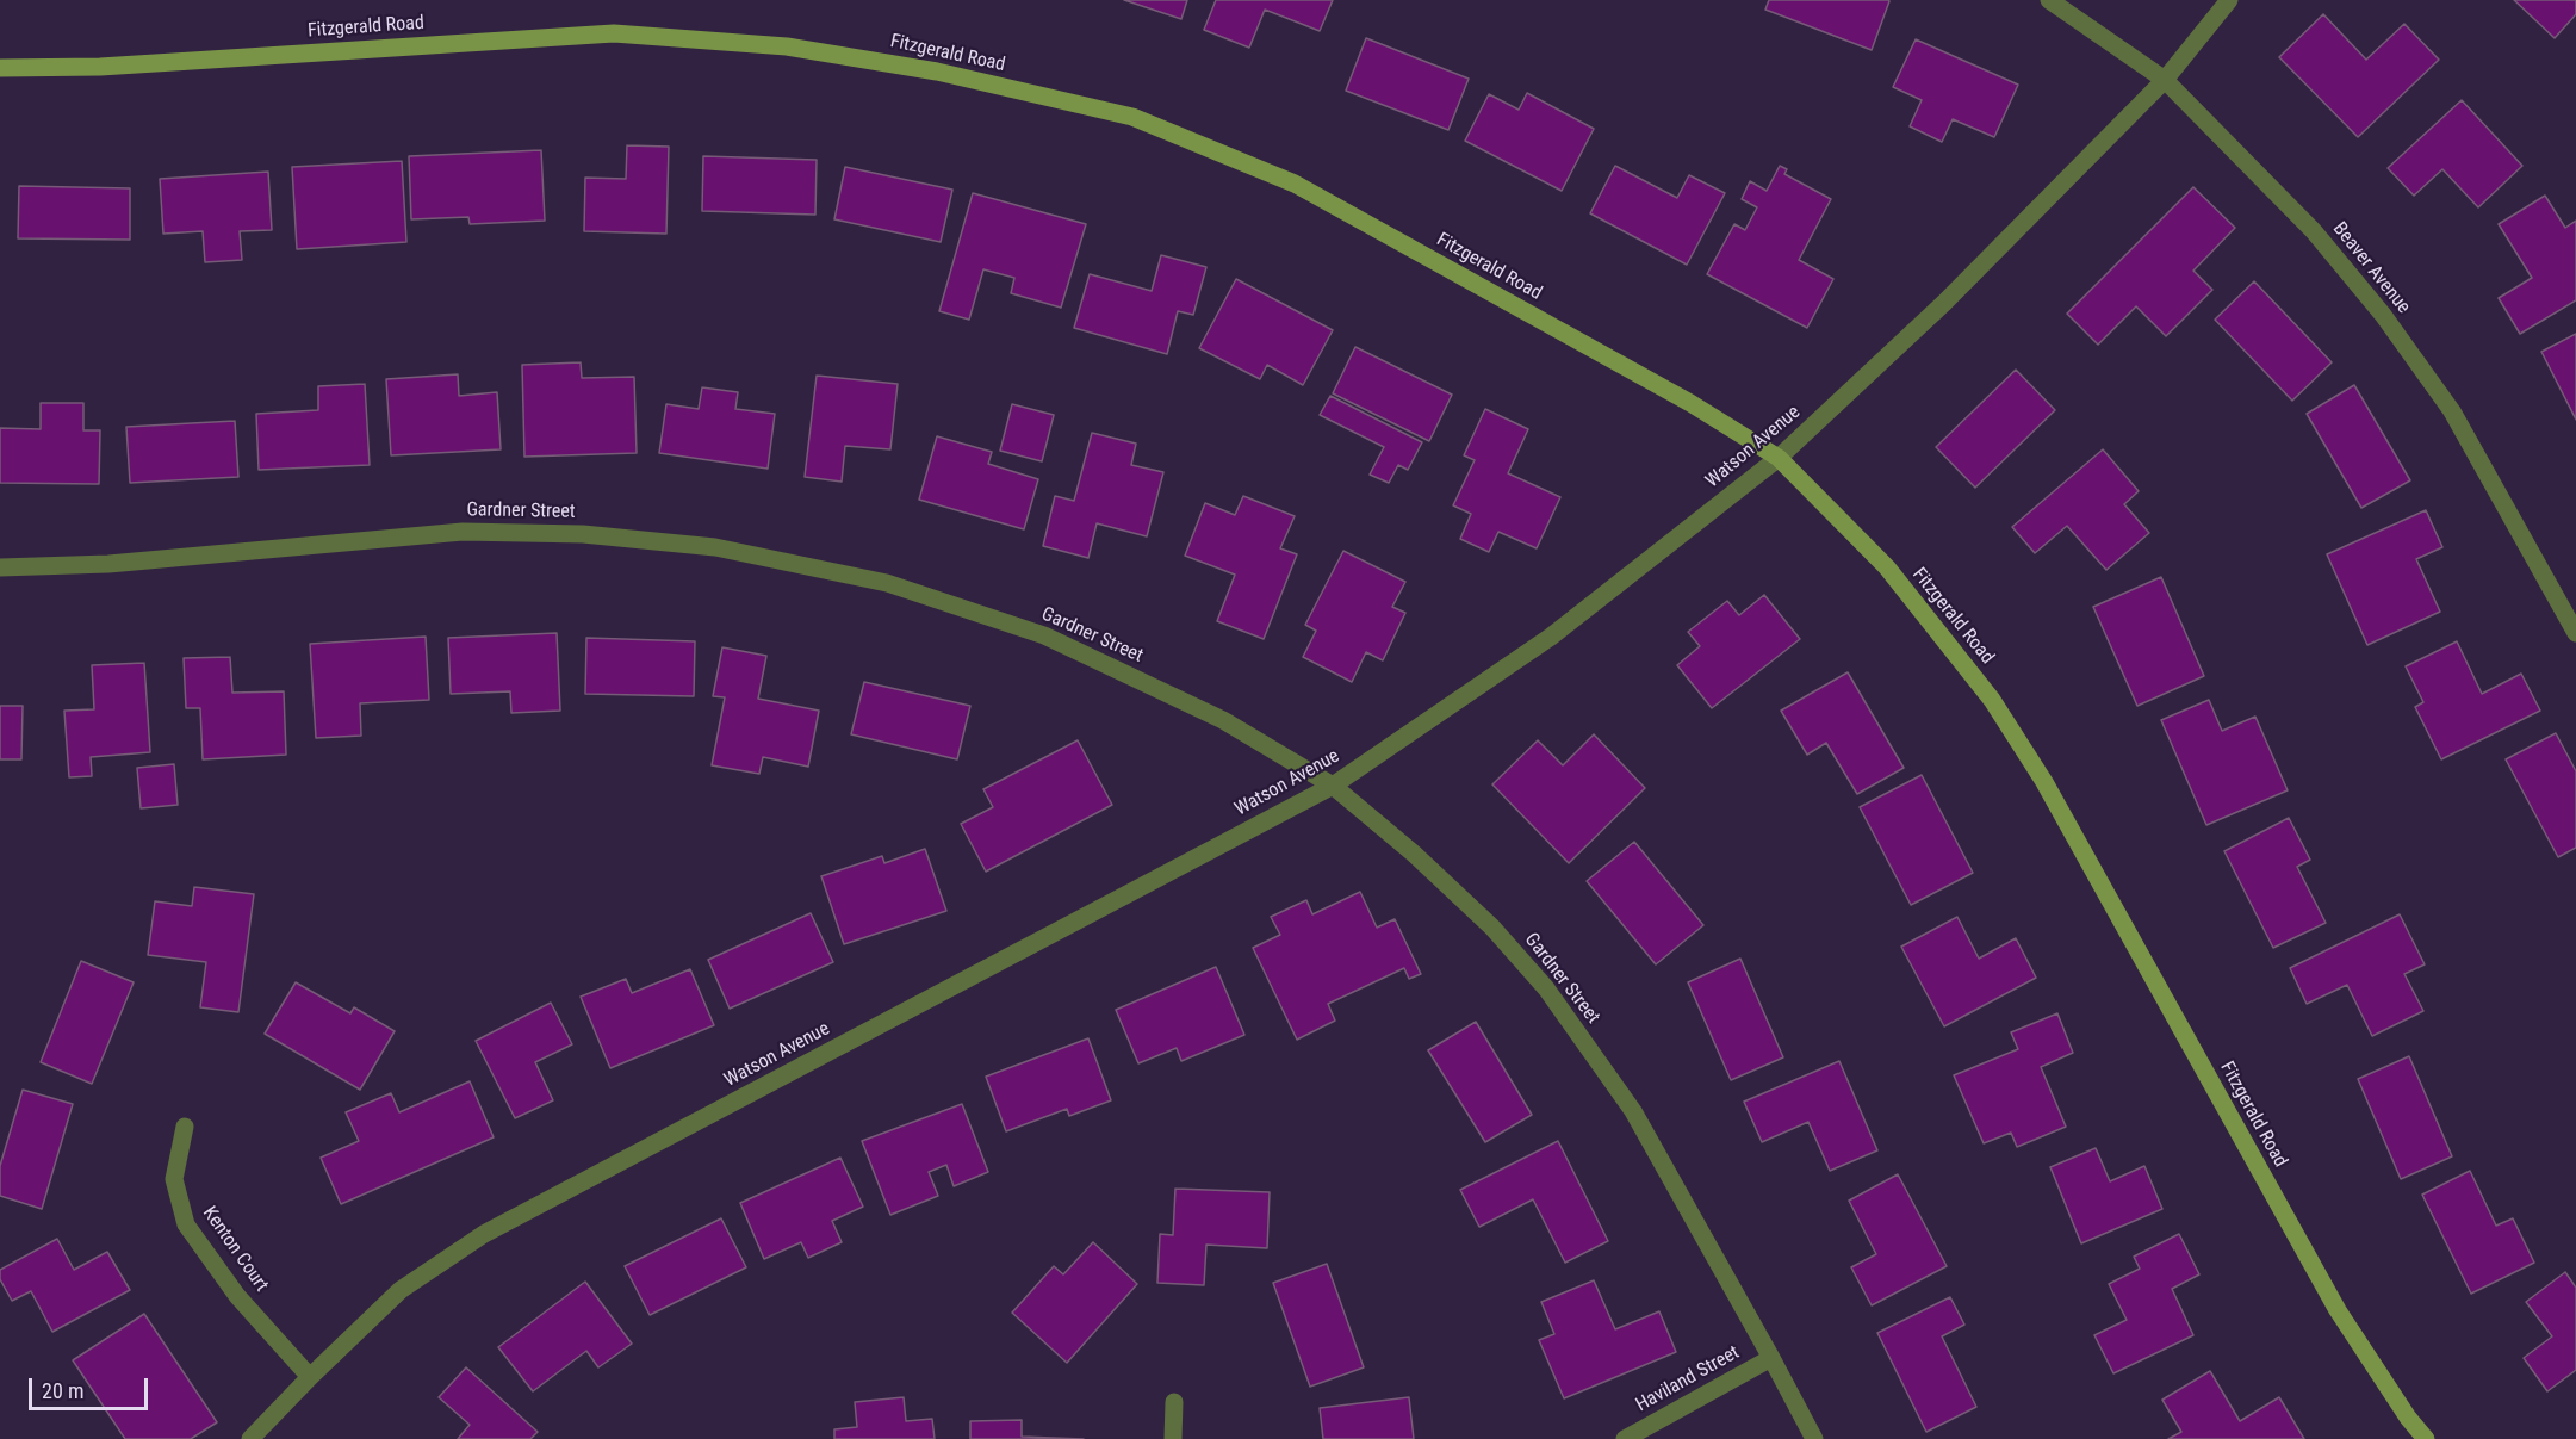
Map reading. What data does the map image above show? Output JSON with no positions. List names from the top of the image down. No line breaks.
{"streets":{"main road":["Fitzgerald Road"],"street":["Beaver Avenue","Watson Avenue","Gardner Street","Kenton Court","Haviland Street"]},"crossings":[["Fitzgerald Road","Watson Avenue"],["Beaver Avenue","Watson Avenue"],["Watson Avenue","Gardner Street"],["Watson Avenue","Kenton Court"],["Gardner Street","Haviland Street"]],"scale_bar":"20 m"}
